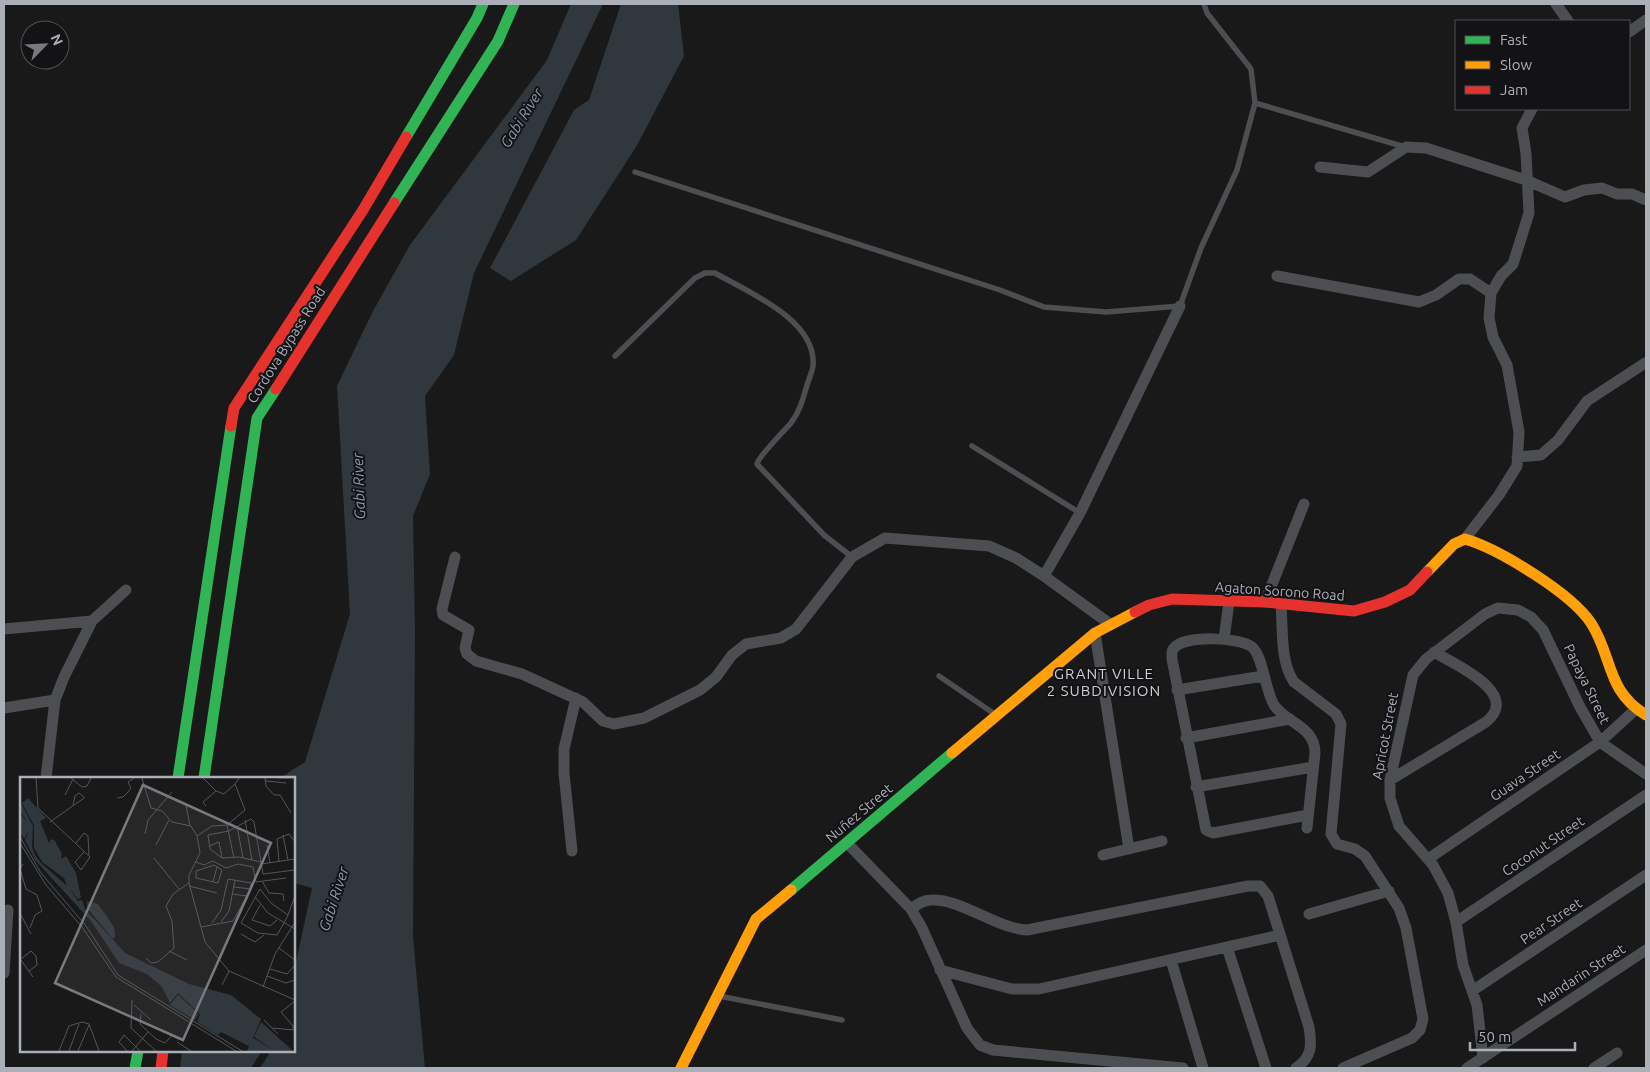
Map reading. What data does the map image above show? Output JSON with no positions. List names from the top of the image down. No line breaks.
{"streets":{"main road":["Cordova Bypass Road","Agaton Sorono Road","Nuñez Street"],"street":["Papaya Street","Apricot Street","Guava Street","Coconut Street","Pear Street","Mandarin Street"]},"crossings":[["Agaton Sorono Road","Nuñez Street"],["Papaya Street","Apricot Street"],["Papaya Street","Guava Street"],["Apricot Street","Guava Street"],["Apricot Street","Coconut Street"],["Apricot Street","Pear Street"],["Apricot Street","Mandarin Street"]],"districts":["GRANT VILLE 2 SUBDIVISION"],"water":["Gabi River"],"legend":["Fast","Slow","Jam"],"scale_bar":"50 m","north":"top right"}
